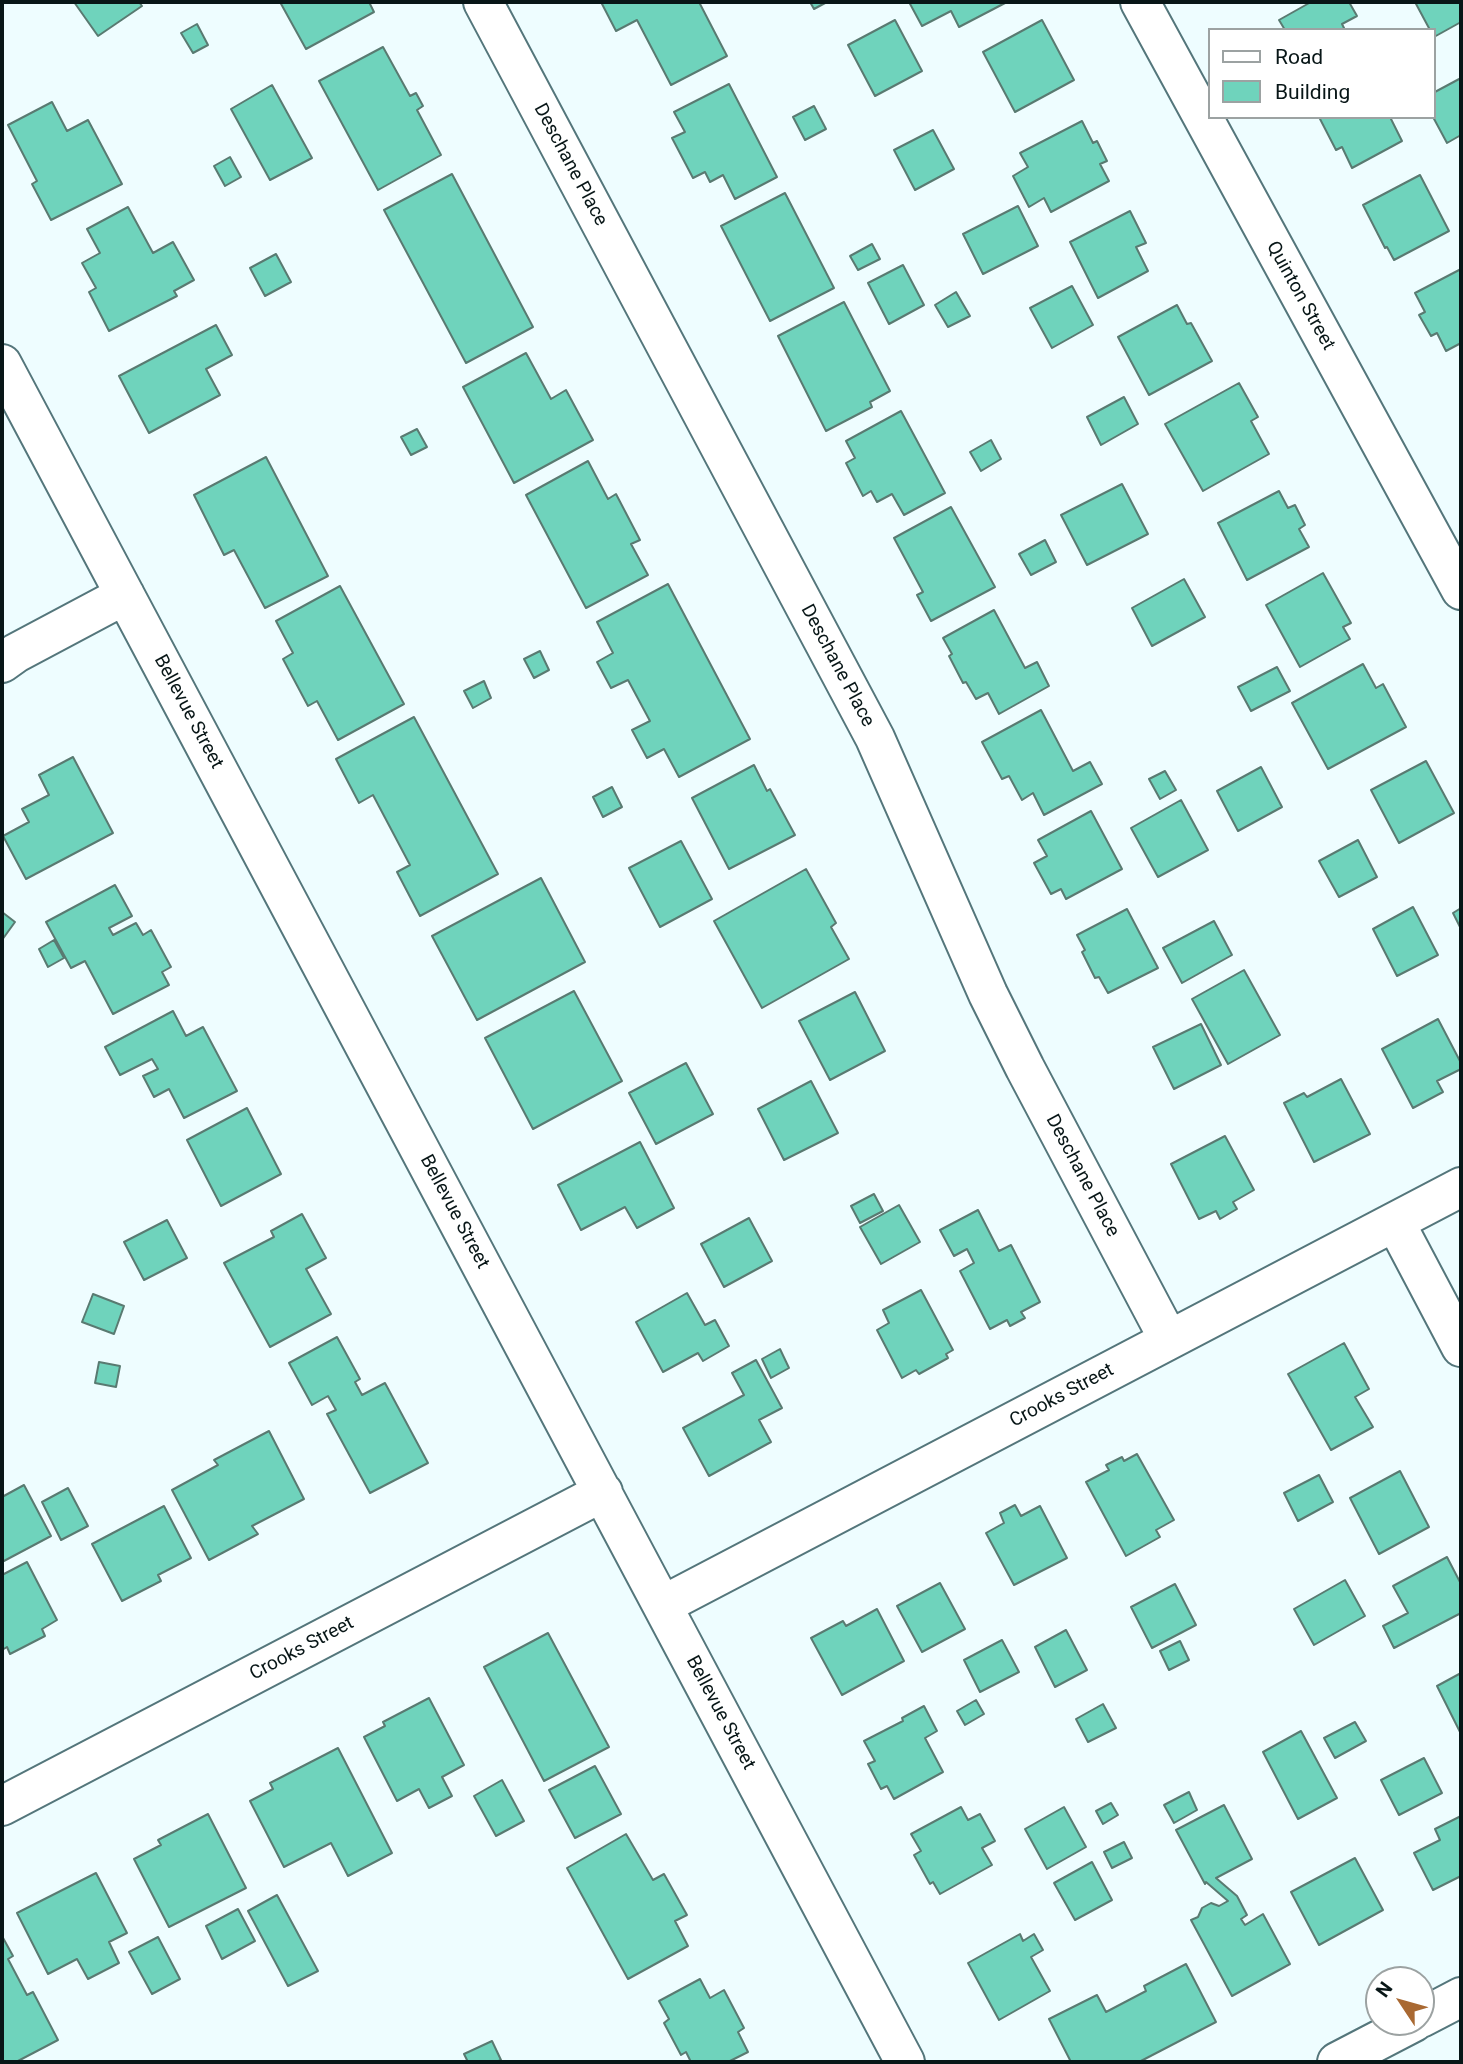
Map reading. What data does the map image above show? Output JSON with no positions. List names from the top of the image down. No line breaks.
{"streets":{"street":["Deschane Place","Quinton Street","Bellevue Street","Crooks Street"]},"crossings":[["Deschane Place","Crooks Street"],["Bellevue Street","Crooks Street"]],"legend":["Road","Building"],"north":"top left"}
